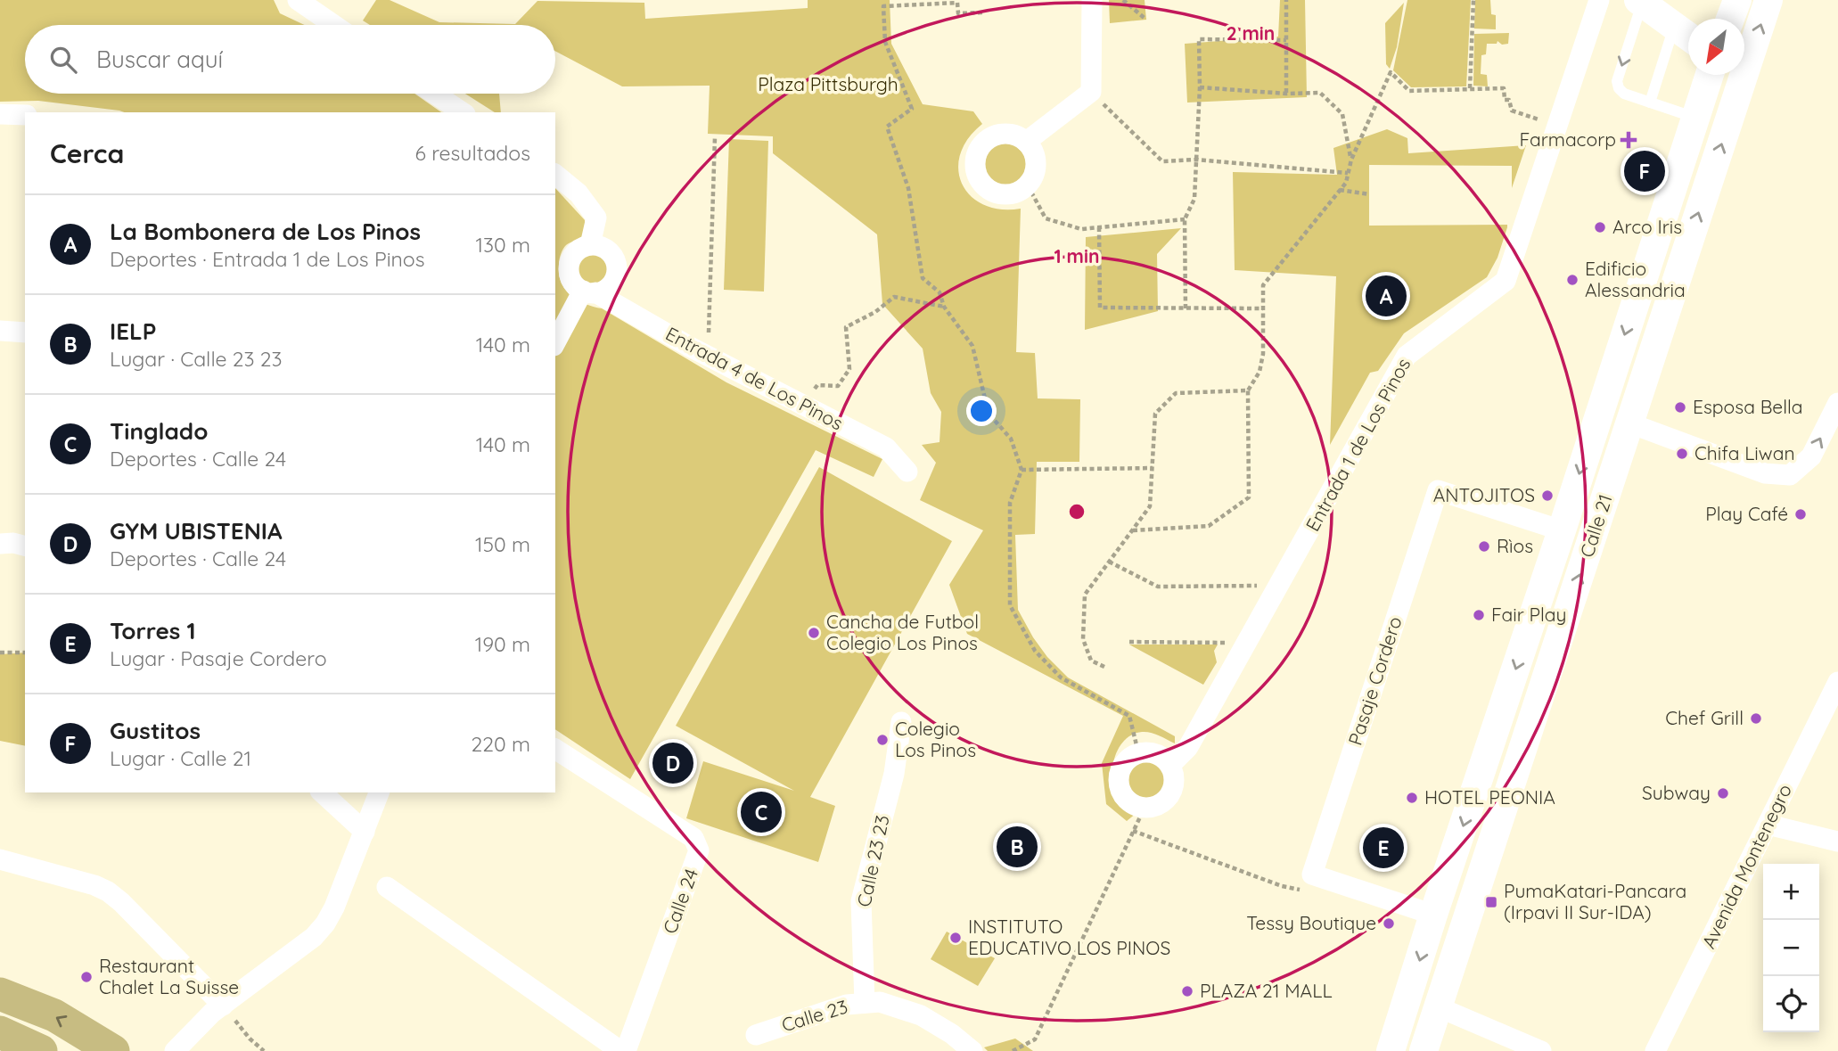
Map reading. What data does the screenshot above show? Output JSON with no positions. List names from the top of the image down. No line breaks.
{"streets":{"main road":["Calle 21"],"street":["Entrada 4 de Los Pinos","Entrada 1 de Los Pinos","Pasaje Cordero","Calle 23 23","Avenida Montenegro","Calle 24","Calle 23"]},"crossings":[["Calle 21","Pasaje Cordero"],["Calle 23 23","Calle 23"]],"parks":["Plaza Pittsburgh"],"places":{"health":["Farmacorp"],"other":["Arco Iris","Edificio Alessandria","Esposa Bella","Chifa Liwan","ANTOJITOS","Play Café","Rìos","Fair Play","Cancha de Futbol Colegio Los Pinos","Chef Grill","Colegio Los Pinos","Subway","HOTEL PEONIA","Tessy Boutique","INSTITUTO EDUCATIVO LOS PINOS","Restaurant Chalet La Suisse","PLAZA 21 MALL"],"transit":["PumaKatari-Pancara (Irpavi II Sur-IDA)"]},"north":"bottom left","page":{"search":"Buscar aquí","heading":["Cerca","6 resultados"],"pins":["F","A","D","C","B","E"],"list":[{"mark":"A","name":"La Bombonera de Los Pinos","note":"Deportes · Entrada 1 de Los Pinos","value":"130 m"},{"mark":"B","name":"IELP","note":"Lugar · Calle 23 23","value":"140 m"},{"mark":"C","name":"Tinglado","note":"Deportes · Calle 24","value":"140 m"},{"mark":"D","name":"GYM UBISTENIA","note":"Deportes · Calle 24","value":"150 m"},{"mark":"E","name":"Torres 1","note":"Lugar · Pasaje Cordero","value":"190 m"},{"mark":"F","name":"Gustitos","note":"Lugar · Calle 21","value":"220 m"}],"map_buttons":["+","−"]},"rings":["2 min","1 min"]}
